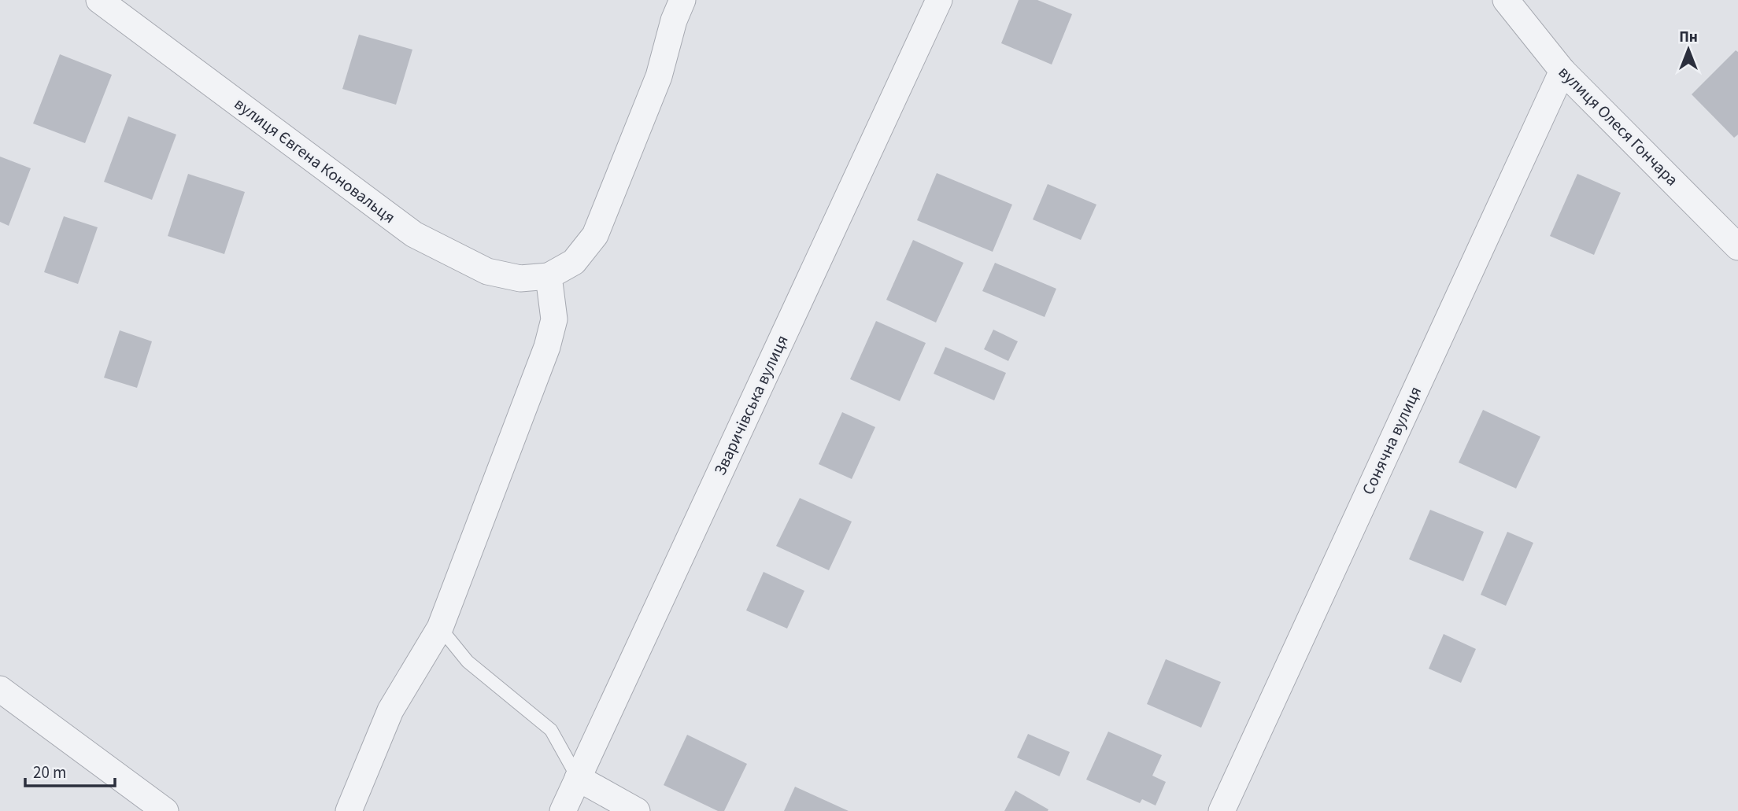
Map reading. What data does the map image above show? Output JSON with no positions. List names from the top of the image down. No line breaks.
{"streets":{"street":["вулиця Олеся Гончара","вулиця Євгена Коновальця","Зваричівська вулиця","Сонячна вулиця"]},"crossings":[["вулиця Олеся Гончара","Сонячна вулиця"]],"scale_bar":"20 m","north":"top"}
